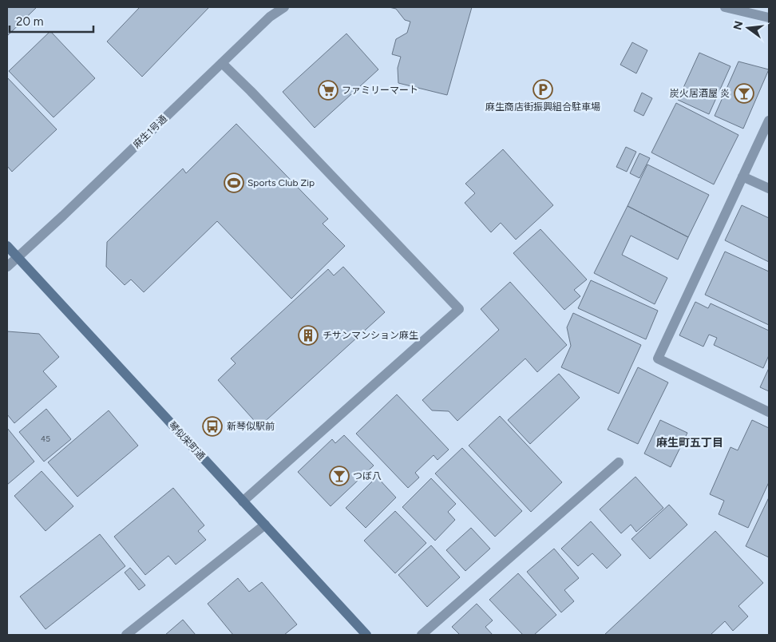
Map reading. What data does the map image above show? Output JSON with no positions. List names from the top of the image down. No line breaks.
{"streets":{"main road":["琴似栄町通"],"street":["麻生1号通"]},"crossings":[["麻生1号通","琴似栄町通"]],"districts":["麻生町五丁目"],"places":{"parking":["麻生商店街振興組合駐車場"],"supermarket":["ファミリーマート"],"bar":["炭火居酒屋 炎","つぼ八"],"sports":["Sports Club Zip"],"building":["チサンマンション麻生"],"bus stop":["新琴似駅前"]},"house_numbers":["45"],"scale_bar":"20 m","north":"left"}
